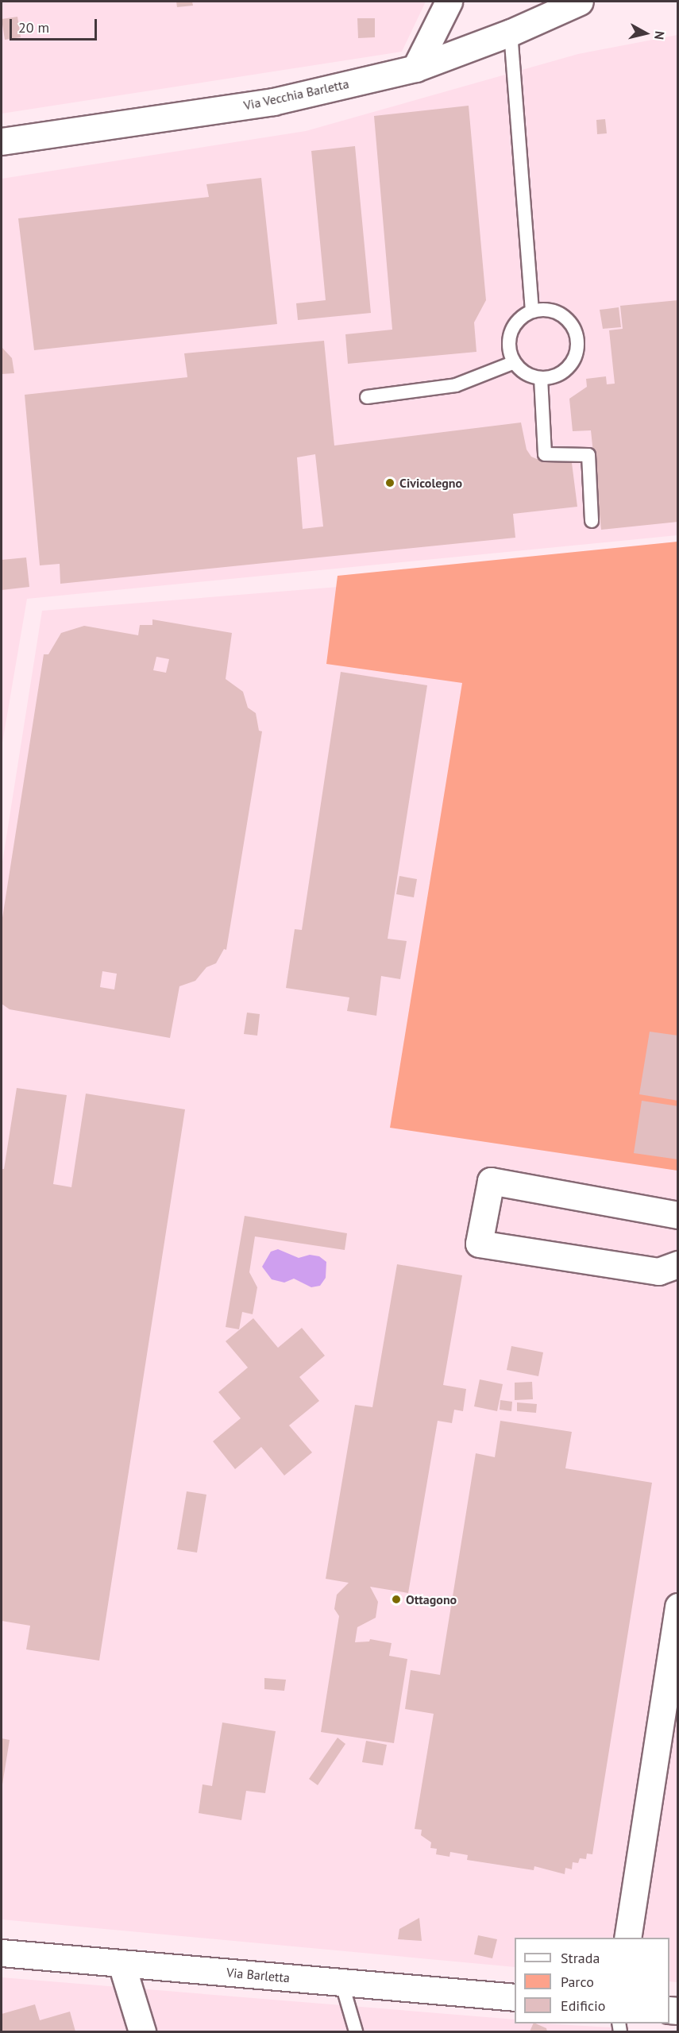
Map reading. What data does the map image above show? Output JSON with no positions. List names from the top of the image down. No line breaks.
{"streets":{"street":["Via Vecchia Barletta","Via Barletta"]},"places":["Civicolegno","Ottagono"],"legend":["Strada","Parco","Edificio"],"scale_bar":"20 m","north":"right"}
